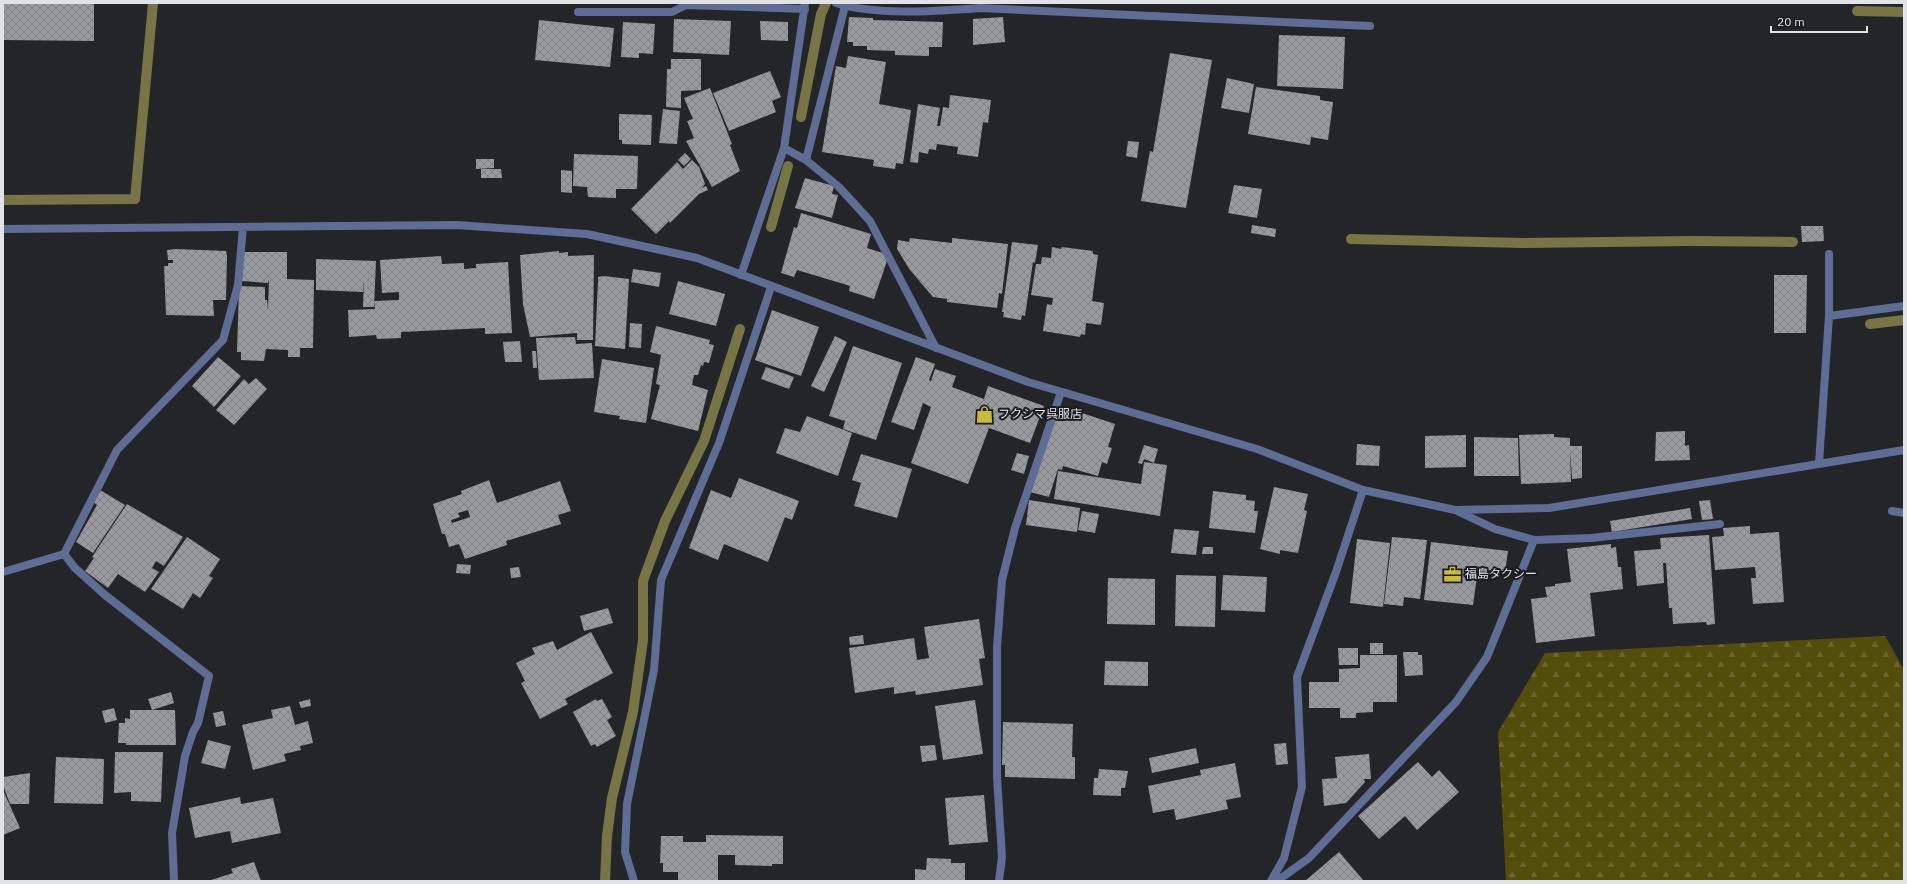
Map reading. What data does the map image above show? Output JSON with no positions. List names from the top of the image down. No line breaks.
{"places":{"shop":["フクシマ呉服店"],"office":["福島タクシー"]},"scale_bar":"20 m"}
